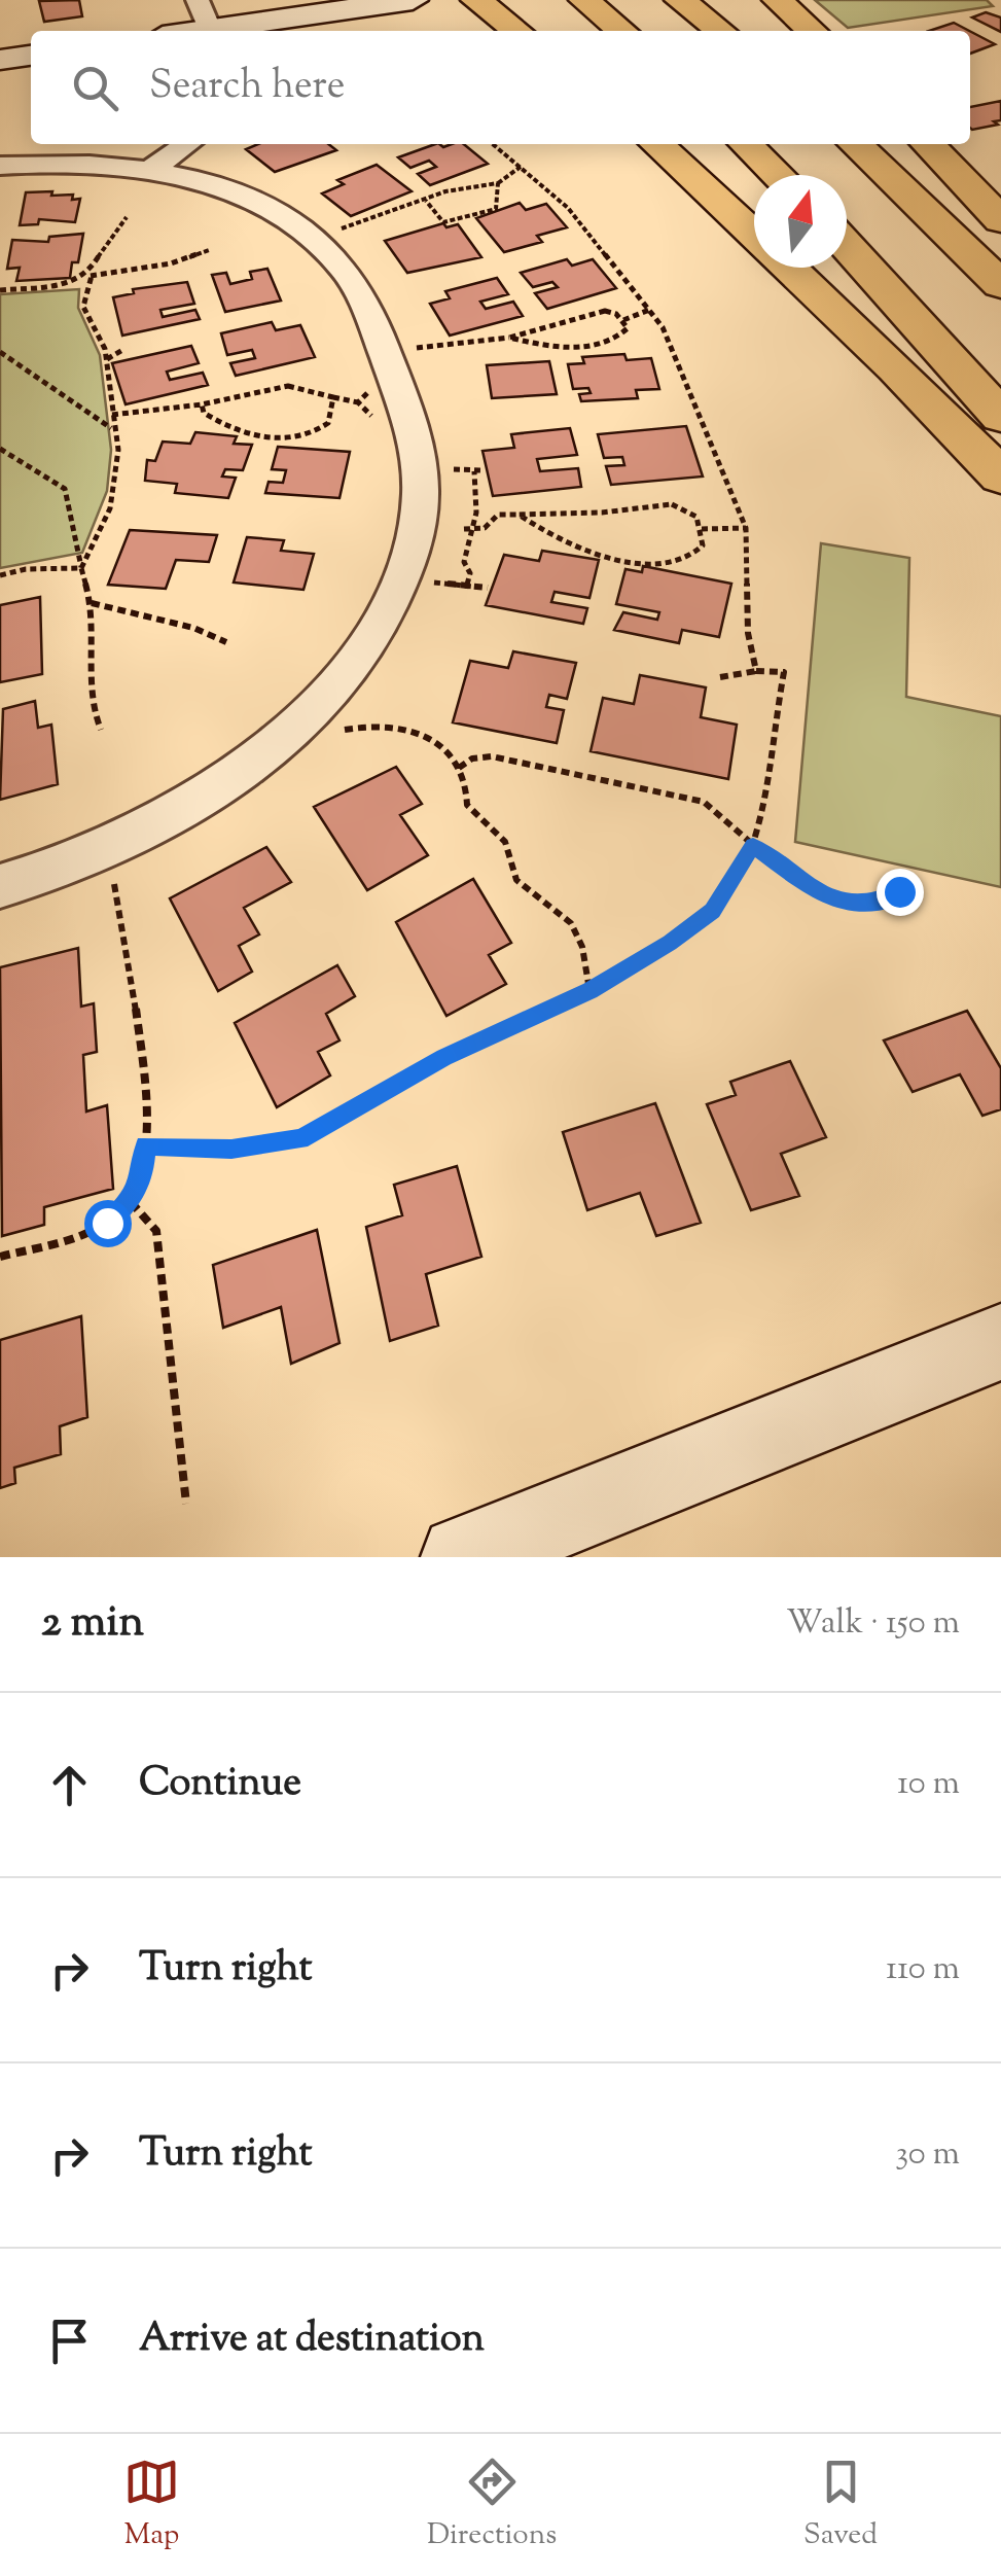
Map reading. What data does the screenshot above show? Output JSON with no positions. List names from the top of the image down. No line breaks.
{"north":"top","page":{"search":"Search here","heading":["2 min","Walk · 150 m"],"list":[["Continue","10 m"],["Turn right","110 m"],["Turn right","30 m"],"Arrive at destination"],"nav":["Map","Directions","Saved"]}}
